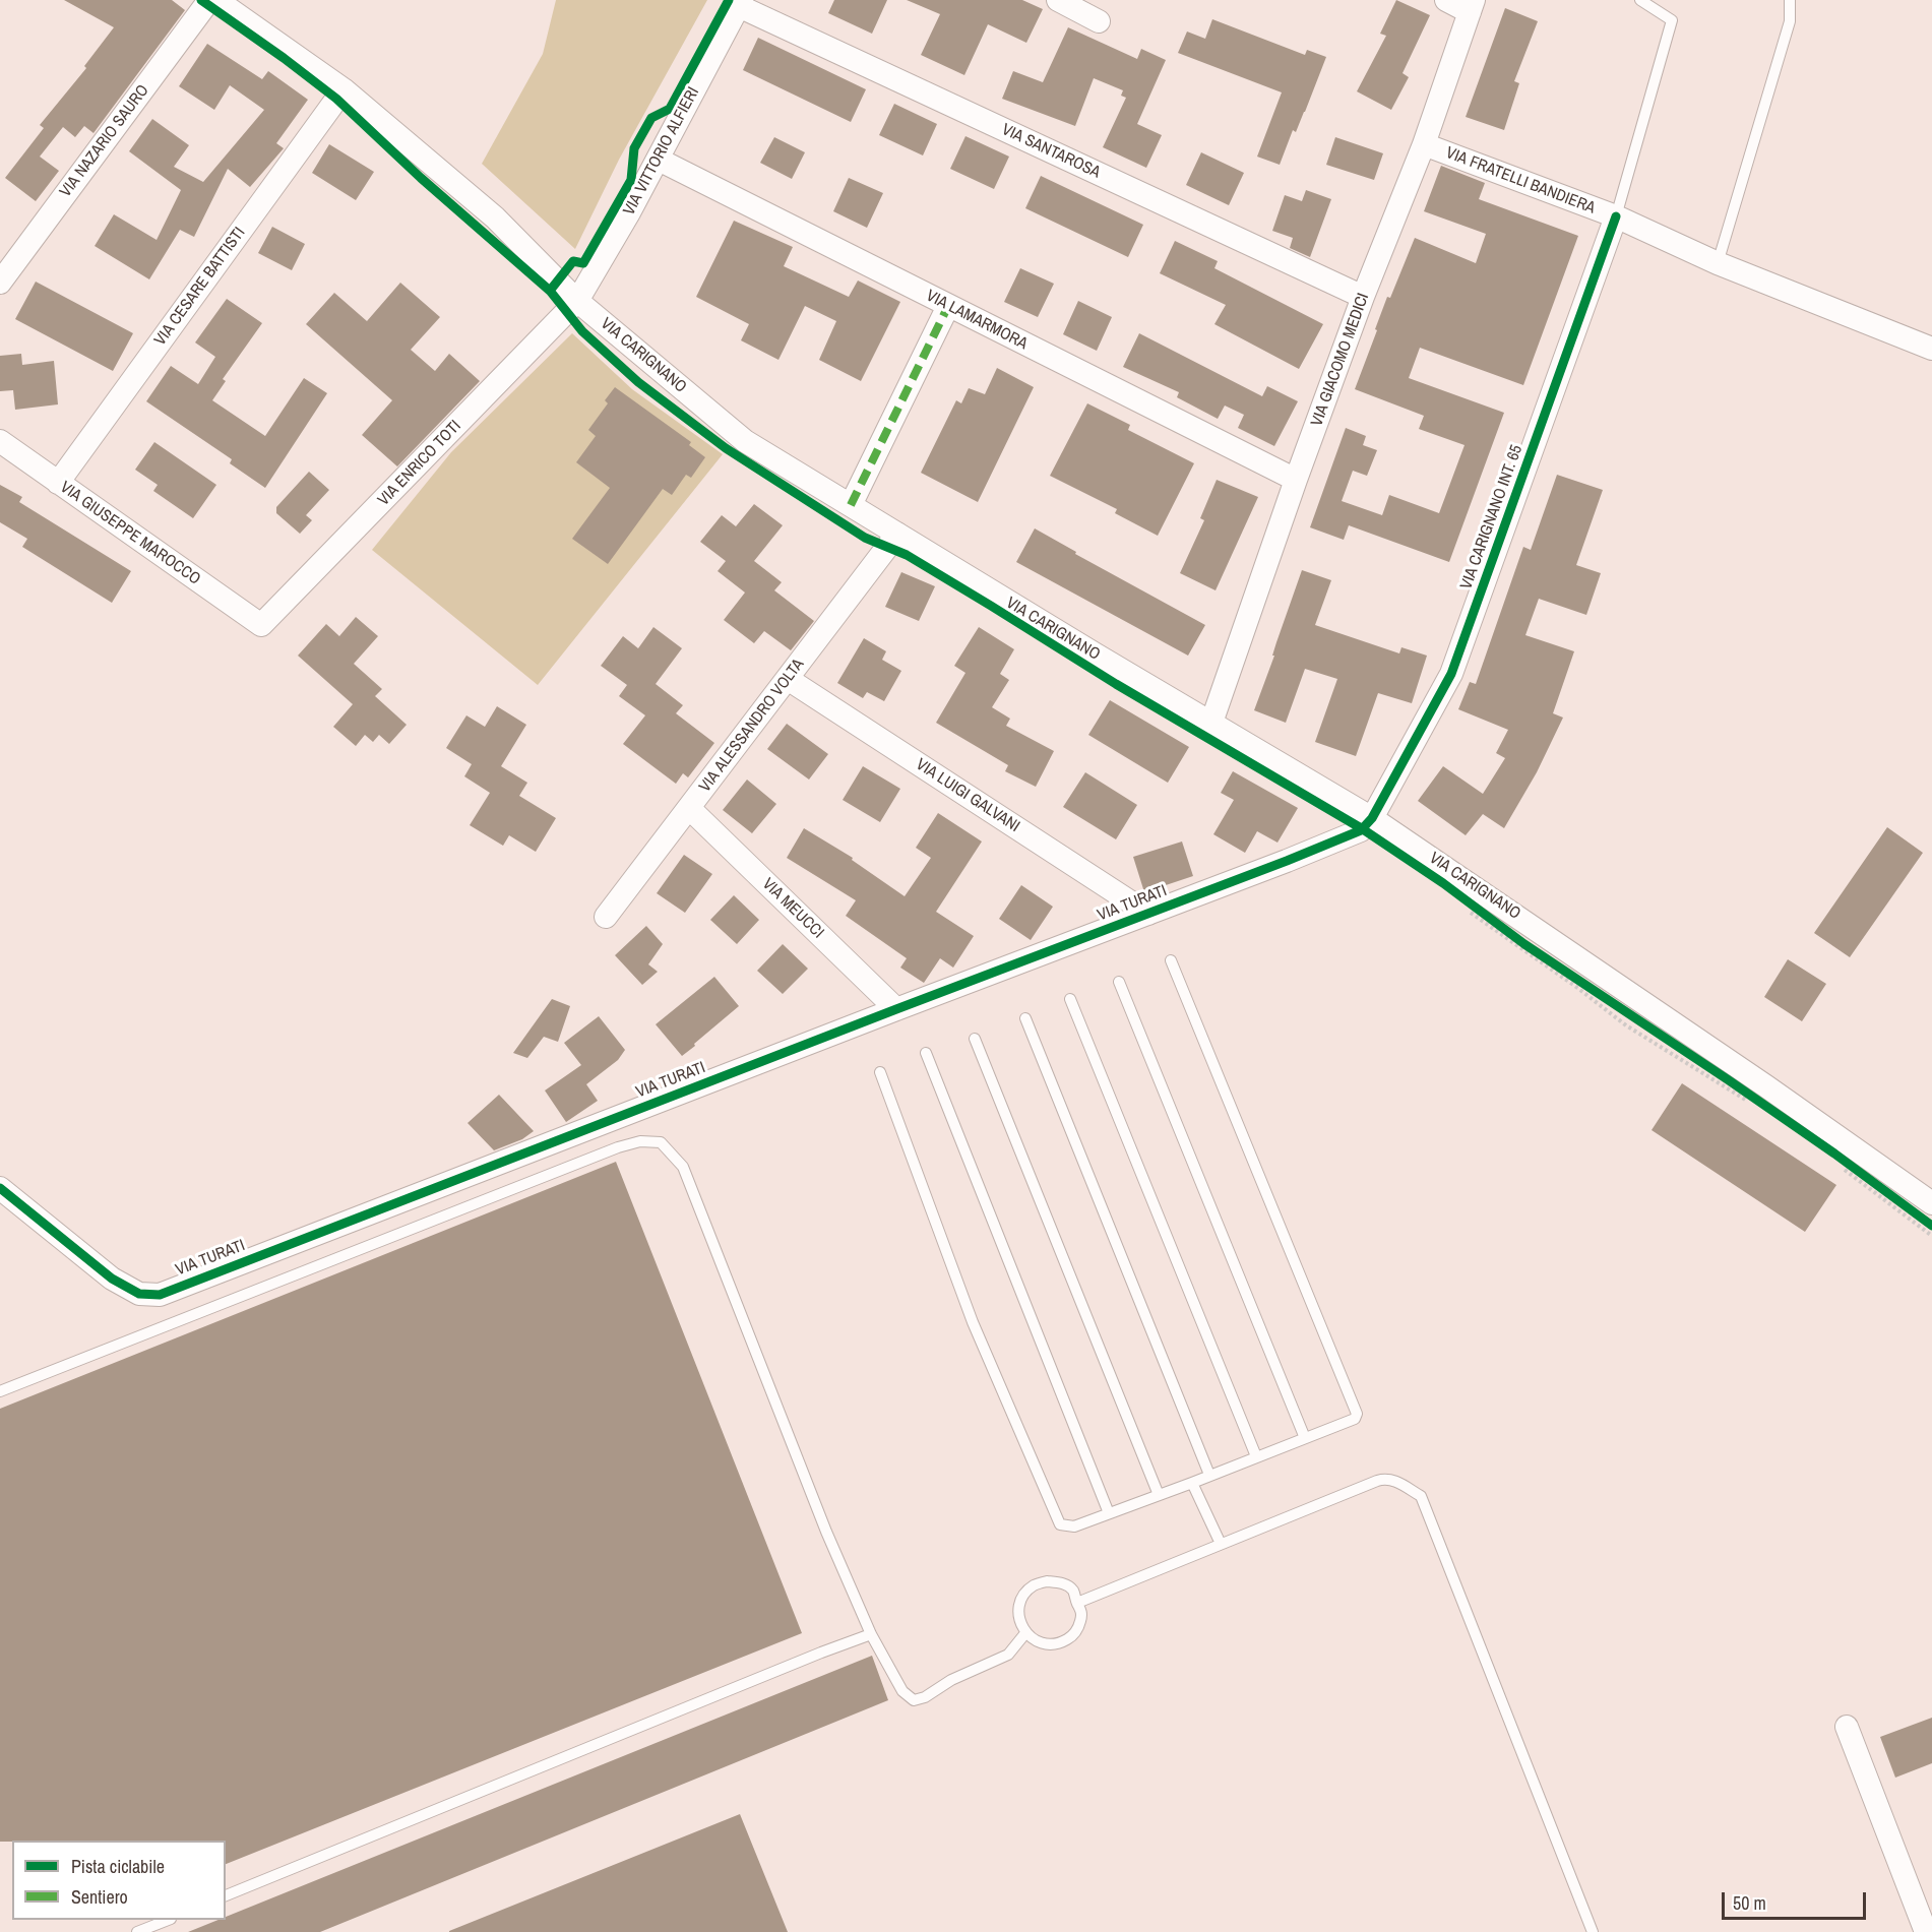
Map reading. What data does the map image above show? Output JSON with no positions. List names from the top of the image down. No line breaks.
{"streets":{"street":["VIA NAZARIO SAURO","VIA VITTORIO ALFIERI","VIA SANTAROSA","VIA FRATELLI BANDIERA","VIA CESARE BATTISTI","VIA LAMARMORA","VIA CARIGNANO","VIA GIACOMO MEDICI","VIA ENRICO TOTI","VIA CARIGNANO INT. 65","VIA GIUSEPPE MAROCCO","VIA ALESSANDRO VOLTA","VIA LUIGI GALVANI","VIA TURATI","VIA MEUCCI"]},"crossings":[["VIA VITTORIO ALFIERI","VIA SANTAROSA"],["VIA VITTORIO ALFIERI","VIA LAMARMORA"],["VIA VITTORIO ALFIERI","VIA CARIGNANO"],["VIA VITTORIO ALFIERI","VIA ENRICO TOTI"],["VIA SANTAROSA","VIA GIACOMO MEDICI"],["VIA FRATELLI BANDIERA","VIA GIACOMO MEDICI"],["VIA FRATELLI BANDIERA","VIA CARIGNANO INT. 65"],["VIA CESARE BATTISTI","VIA CARIGNANO"],["VIA CESARE BATTISTI","VIA GIUSEPPE MAROCCO"],["VIA LAMARMORA","VIA GIACOMO MEDICI"],["VIA CARIGNANO","VIA GIACOMO MEDICI"],["VIA CARIGNANO","VIA ENRICO TOTI"],["VIA CARIGNANO","VIA CARIGNANO INT. 65"],["VIA CARIGNANO","VIA ALESSANDRO VOLTA"],["VIA CARIGNANO","VIA TURATI"],["VIA ENRICO TOTI","VIA GIUSEPPE MAROCCO"],["VIA CARIGNANO INT. 65","VIA TURATI"],["VIA ALESSANDRO VOLTA","VIA LUIGI GALVANI"],["VIA ALESSANDRO VOLTA","VIA MEUCCI"],["VIA LUIGI GALVANI","VIA TURATI"],["VIA TURATI","VIA MEUCCI"]],"legend":["Pista ciclabile","Sentiero"],"scale_bar":"50 m"}
